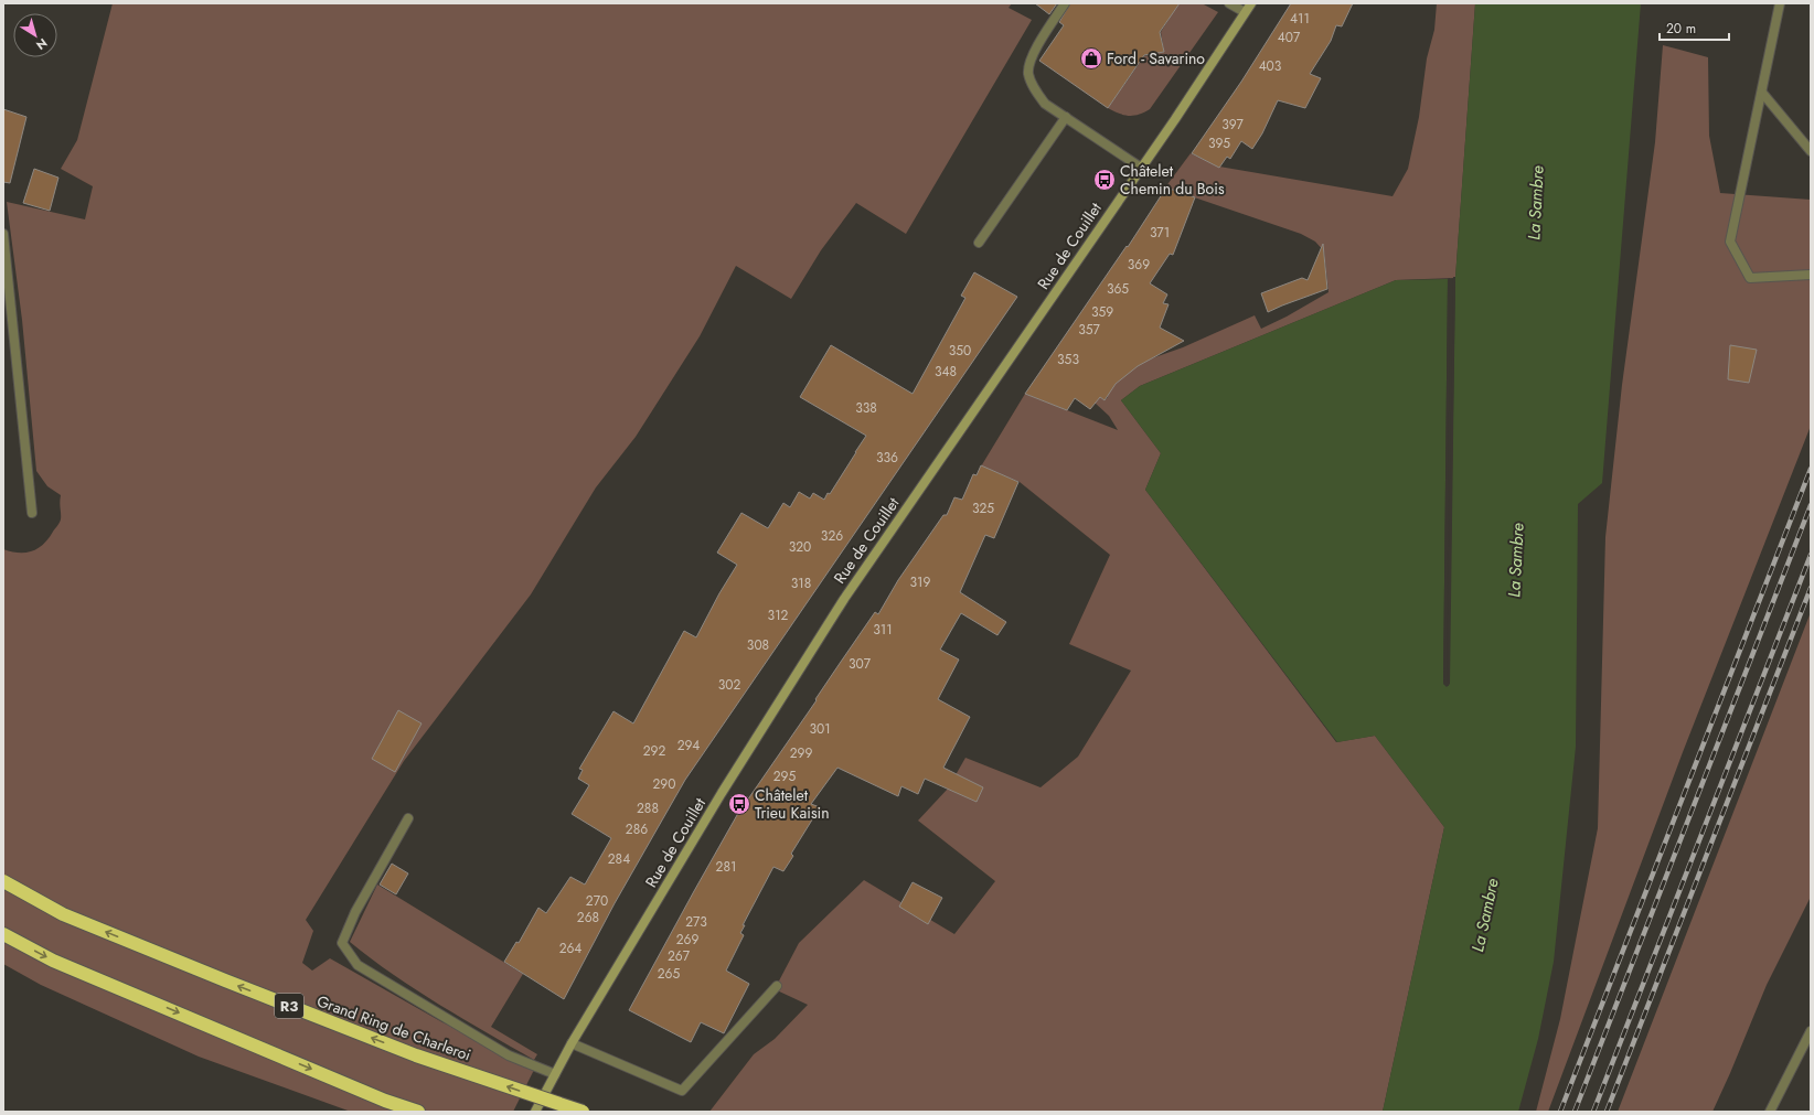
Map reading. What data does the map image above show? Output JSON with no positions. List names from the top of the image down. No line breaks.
{"streets":{"highway":["R3","Grand Ring de Charleroi"],"main road":["Rue de Couillet"]},"water":["La Sambre"],"places":{"shop":["Ford - Savarino"],"bus stop":["Châtelet Chemin du Bois","Châtelet Trieu Kaisin"]},"house_numbers":["411","407","403","397","395","371","369","365","359","357","350","353","348","338","336","325","326","320","319","318","312","311","308","307","302","301","294","292","299","295","290","288","286","284","281","270","268","273","269","264","267","265"],"scale_bar":"20 m","north":"bottom right"}
